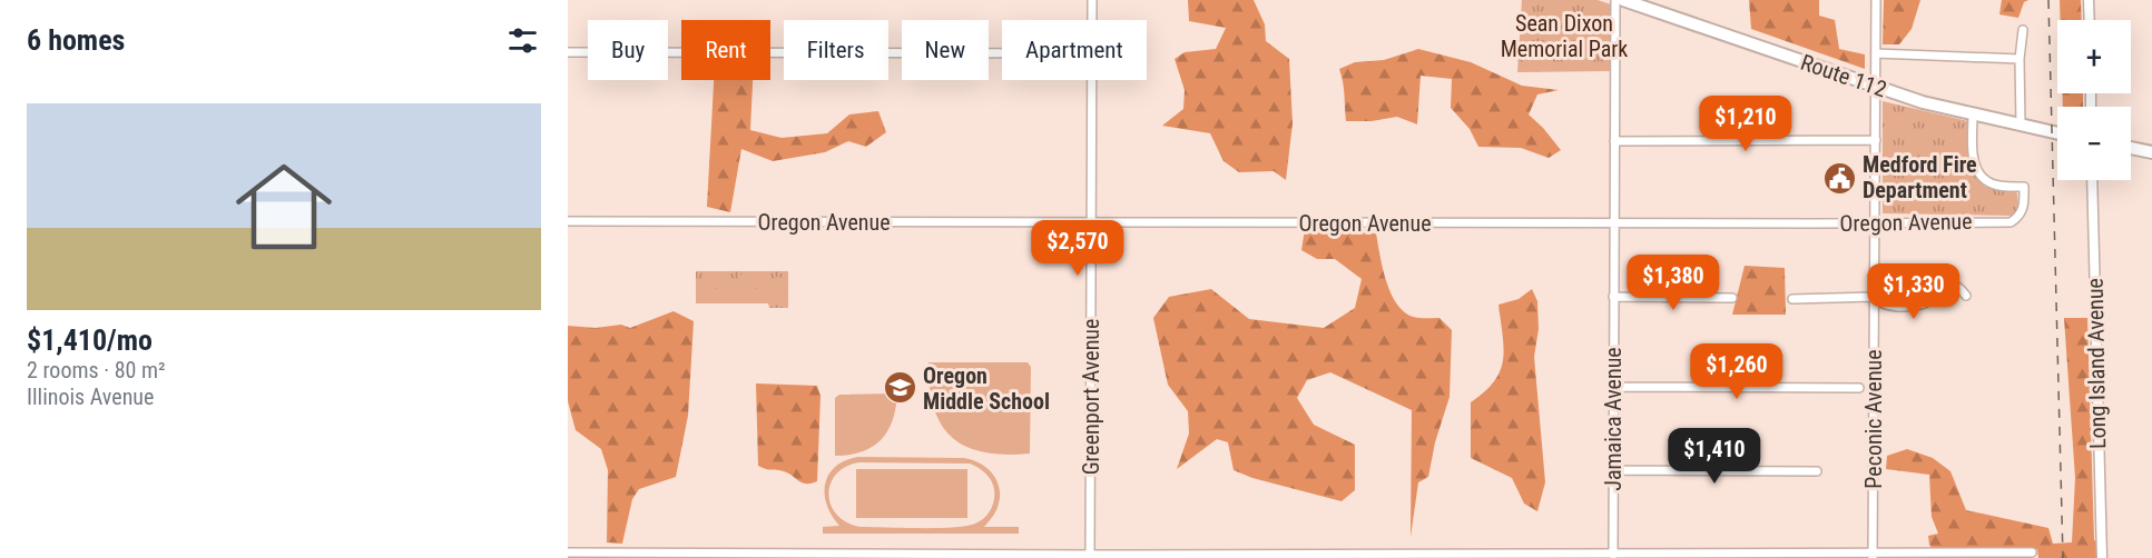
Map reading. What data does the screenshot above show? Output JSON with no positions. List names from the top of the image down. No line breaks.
{"streets":{"main road":["Route 112"],"street":["Oregon Avenue","Long Island Avenue","Greenport Avenue","Jamaica Avenue","Peconic Avenue"]},"crossings":[["Route 112","Oregon Avenue"],["Route 112","Peconic Avenue"],["Oregon Avenue","Greenport Avenue"],["Oregon Avenue","Jamaica Avenue"],["Oregon Avenue","Peconic Avenue"]],"parks":["Sean Dixon Memorial Park"],"places":{"public building":["Medford Fire Department"],"school or university":["Oregon Middle School"]},"page":{"heading":"6 homes","map_buttons":["+","−"],"chip":["Buy","Rent","Filters","New","Apartment"],"list":[{"name":"$1,410/mo","note":"2 rooms · 80 m² · Illinois Avenue"}],"price":["$1,210","$2,570","$1,380","$1,330","$1,260","$1,410"]}}
